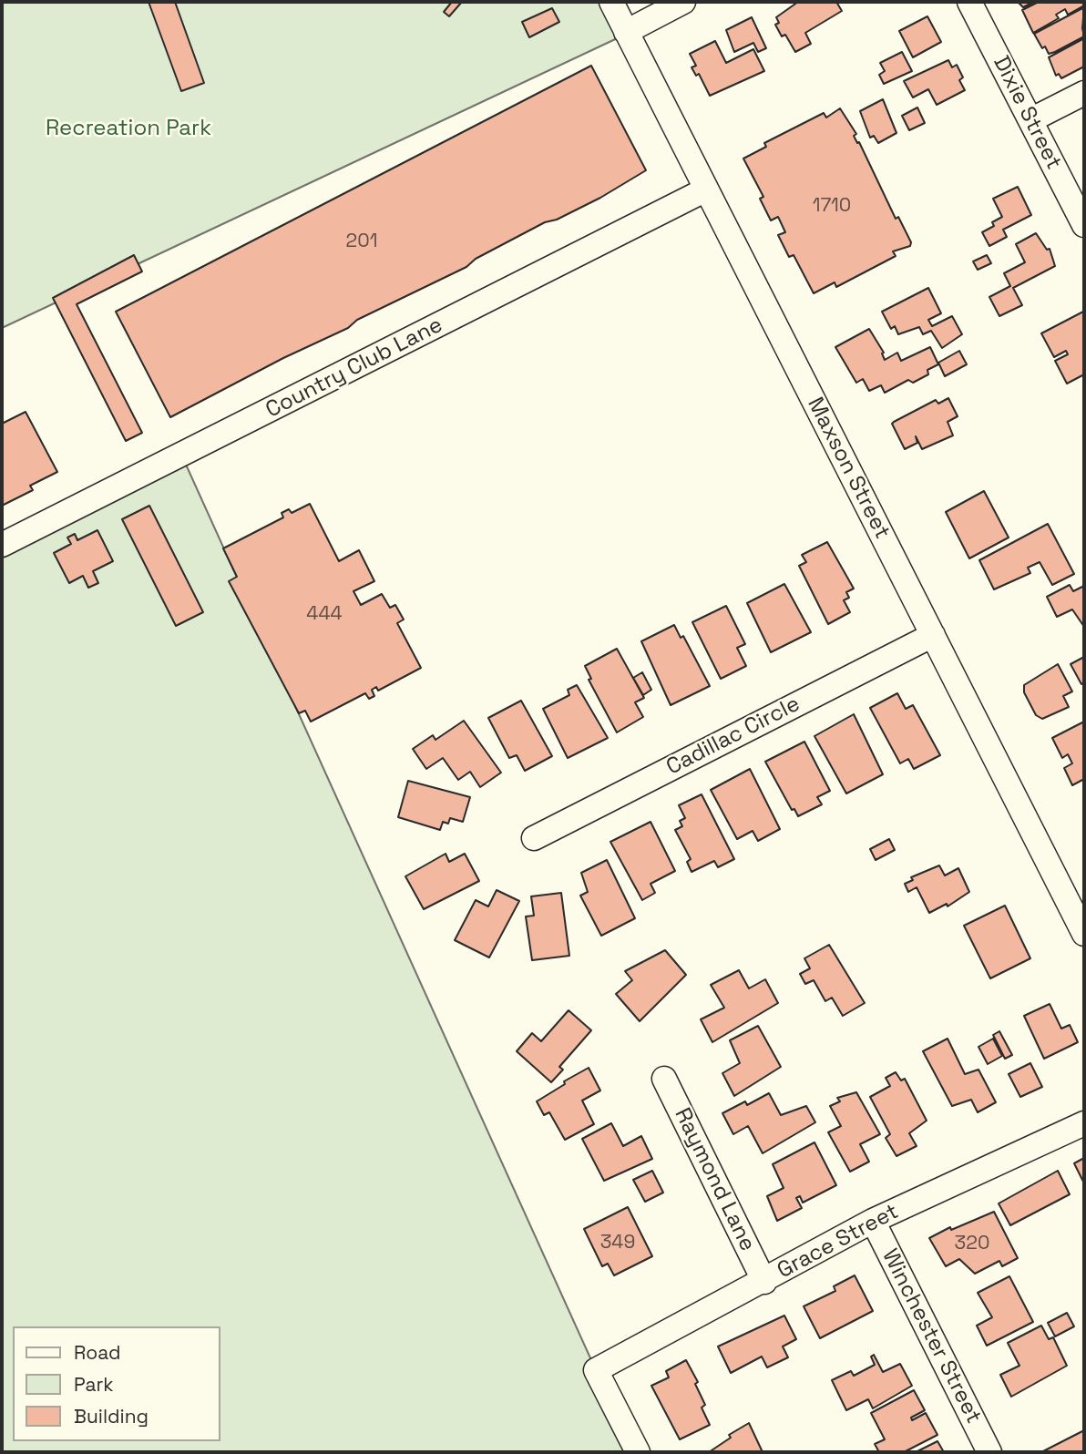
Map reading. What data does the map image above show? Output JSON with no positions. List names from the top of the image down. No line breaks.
{"streets":{"street":["Dixie Street","Country Club Lane","Maxson Street","Cadillac Circle","Raymond Lane","Grace Street","Winchester Street"]},"crossings":[["Country Club Lane","Maxson Street"],["Maxson Street","Cadillac Circle"],["Raymond Lane","Grace Street"],["Grace Street","Winchester Street"]],"parks":["Recreation Park"],"house_numbers":["1710","201","444","349","320"],"legend":["Road","Park","Building"]}
